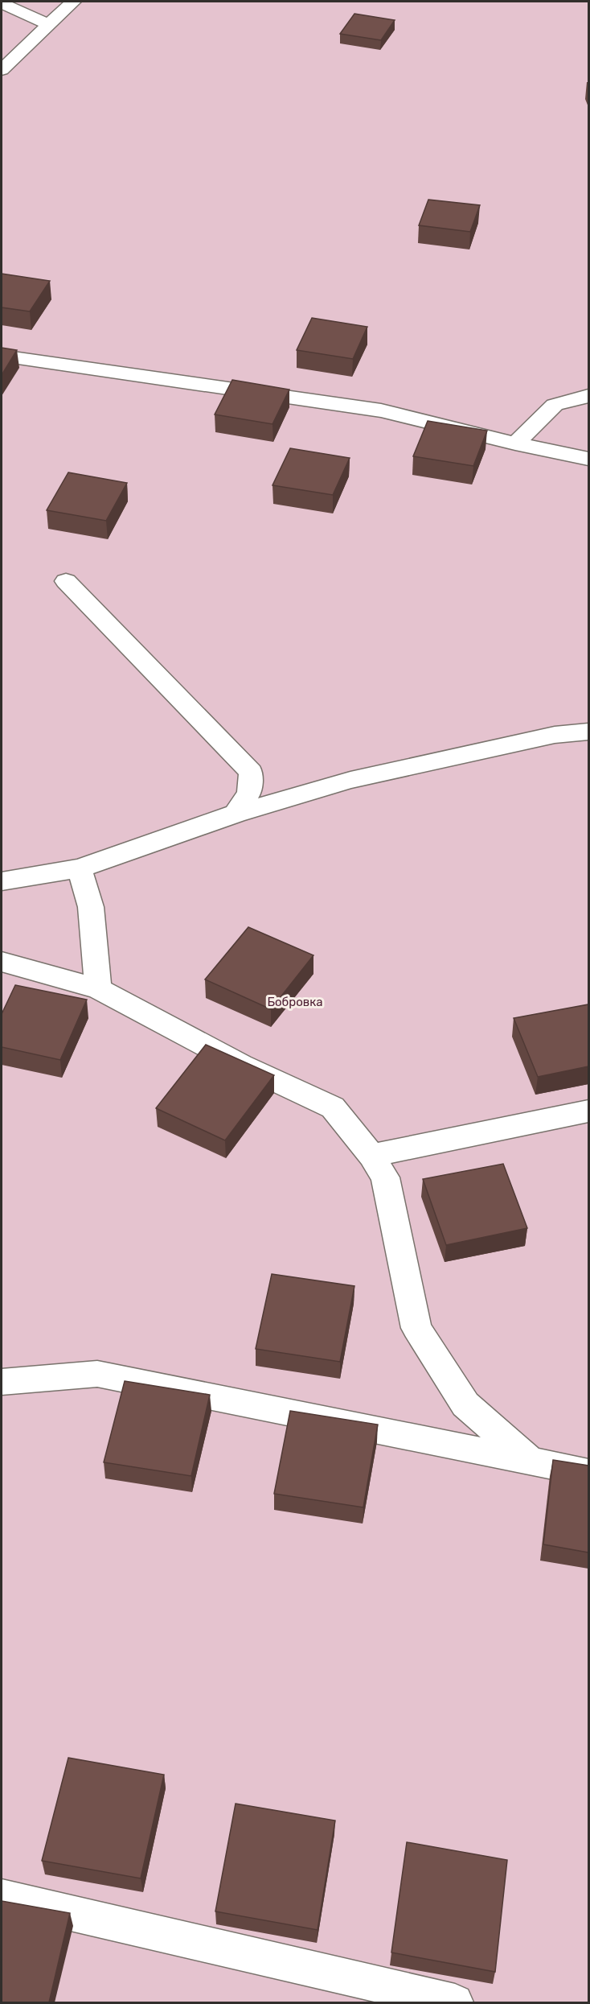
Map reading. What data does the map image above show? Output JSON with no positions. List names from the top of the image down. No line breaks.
{"parks":["Бобровка"]}
